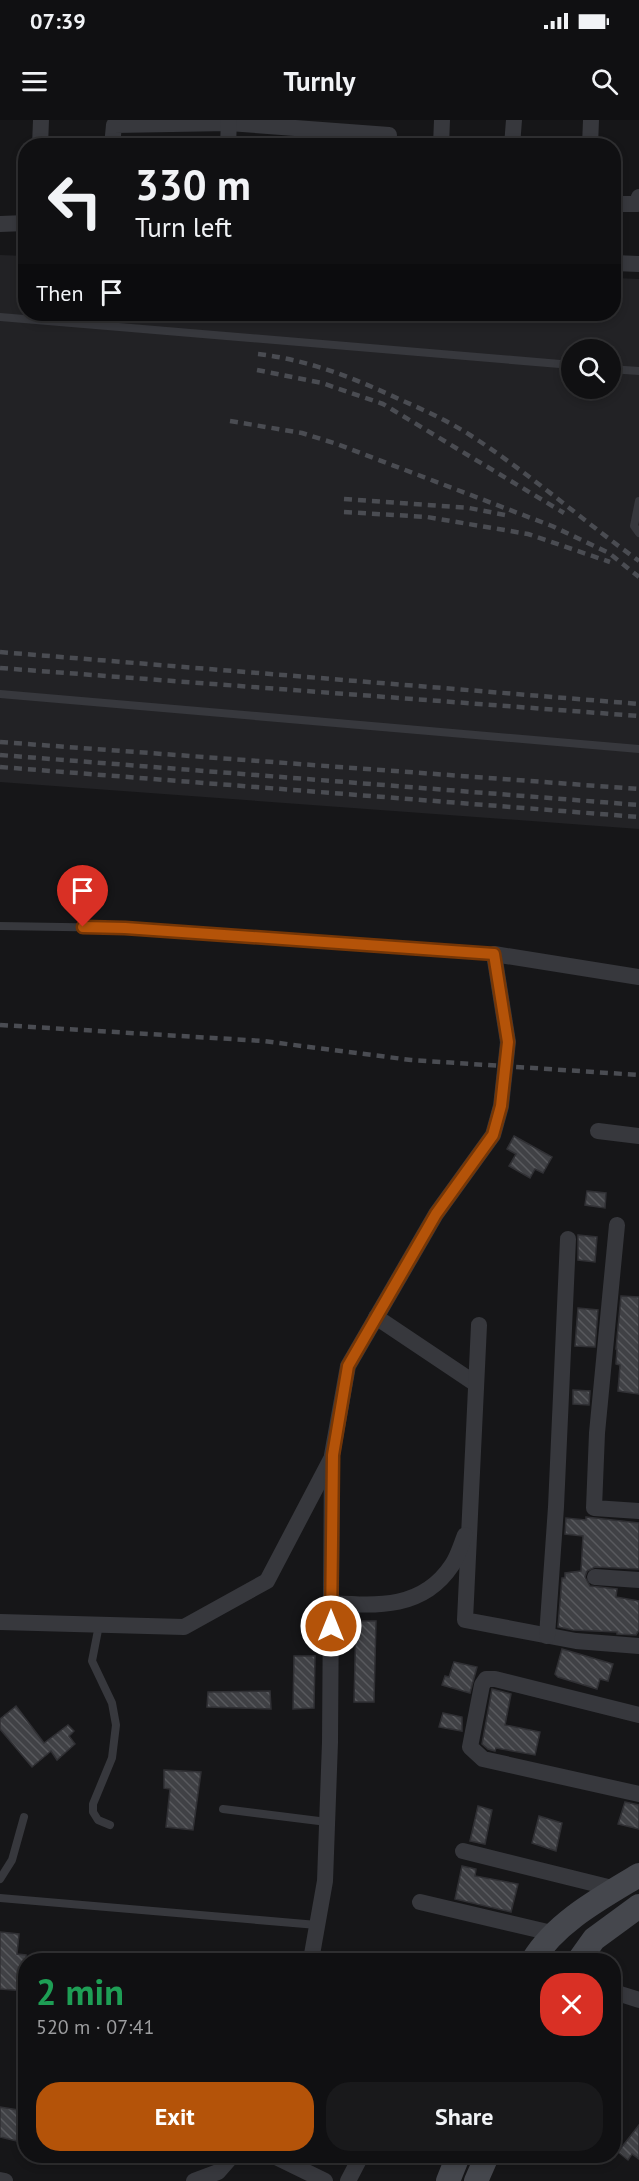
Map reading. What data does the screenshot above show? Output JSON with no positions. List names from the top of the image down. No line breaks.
{"page":{"status":"07:39","header":"Turnly","turn":["330 m","Turn left"],"then":"Then","heading":["2 min","520 m · 07:41"],"buttons":["Exit","Share"]}}
